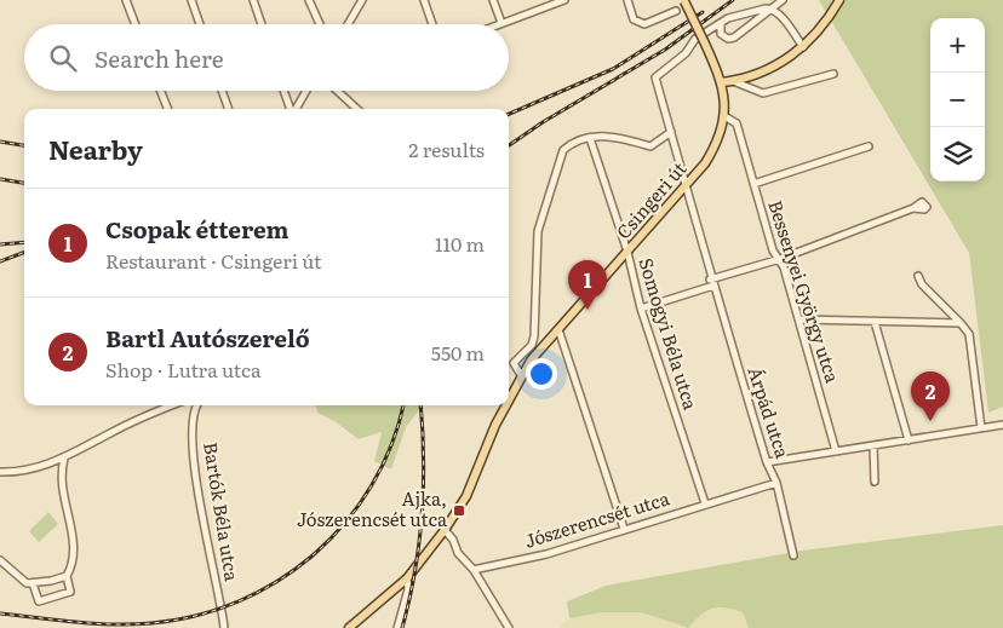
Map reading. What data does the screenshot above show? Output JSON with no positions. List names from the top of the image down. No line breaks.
{"streets":{"main road":["Csingeri út"],"street":["Bessenyei György utca","Somogyi Béla utca","Árpád utca","Bartók Béla utca","Jószerencsét utca"]},"crossings":[["Csingeri út","Bessenyei György utca"],["Csingeri út","Somogyi Béla utca"],["Csingeri út","Árpád utca"],["Somogyi Béla utca","Jószerencsét utca"],["Árpád utca","Jószerencsét utca"]],"places":{"transit":["Ajka, Jószerencsét utca"]},"page":{"map_buttons":["+","−"],"search":"Search here","heading":["Nearby","2 results"],"list":[{"mark":"1","name":"Csopak étterem","note":"Restaurant · Csingeri út","value":"110 m"},{"mark":"2","name":"Bartl Autószerelő","note":"Shop · Lutra utca","value":"550 m"}],"pins":["1","2"]}}
